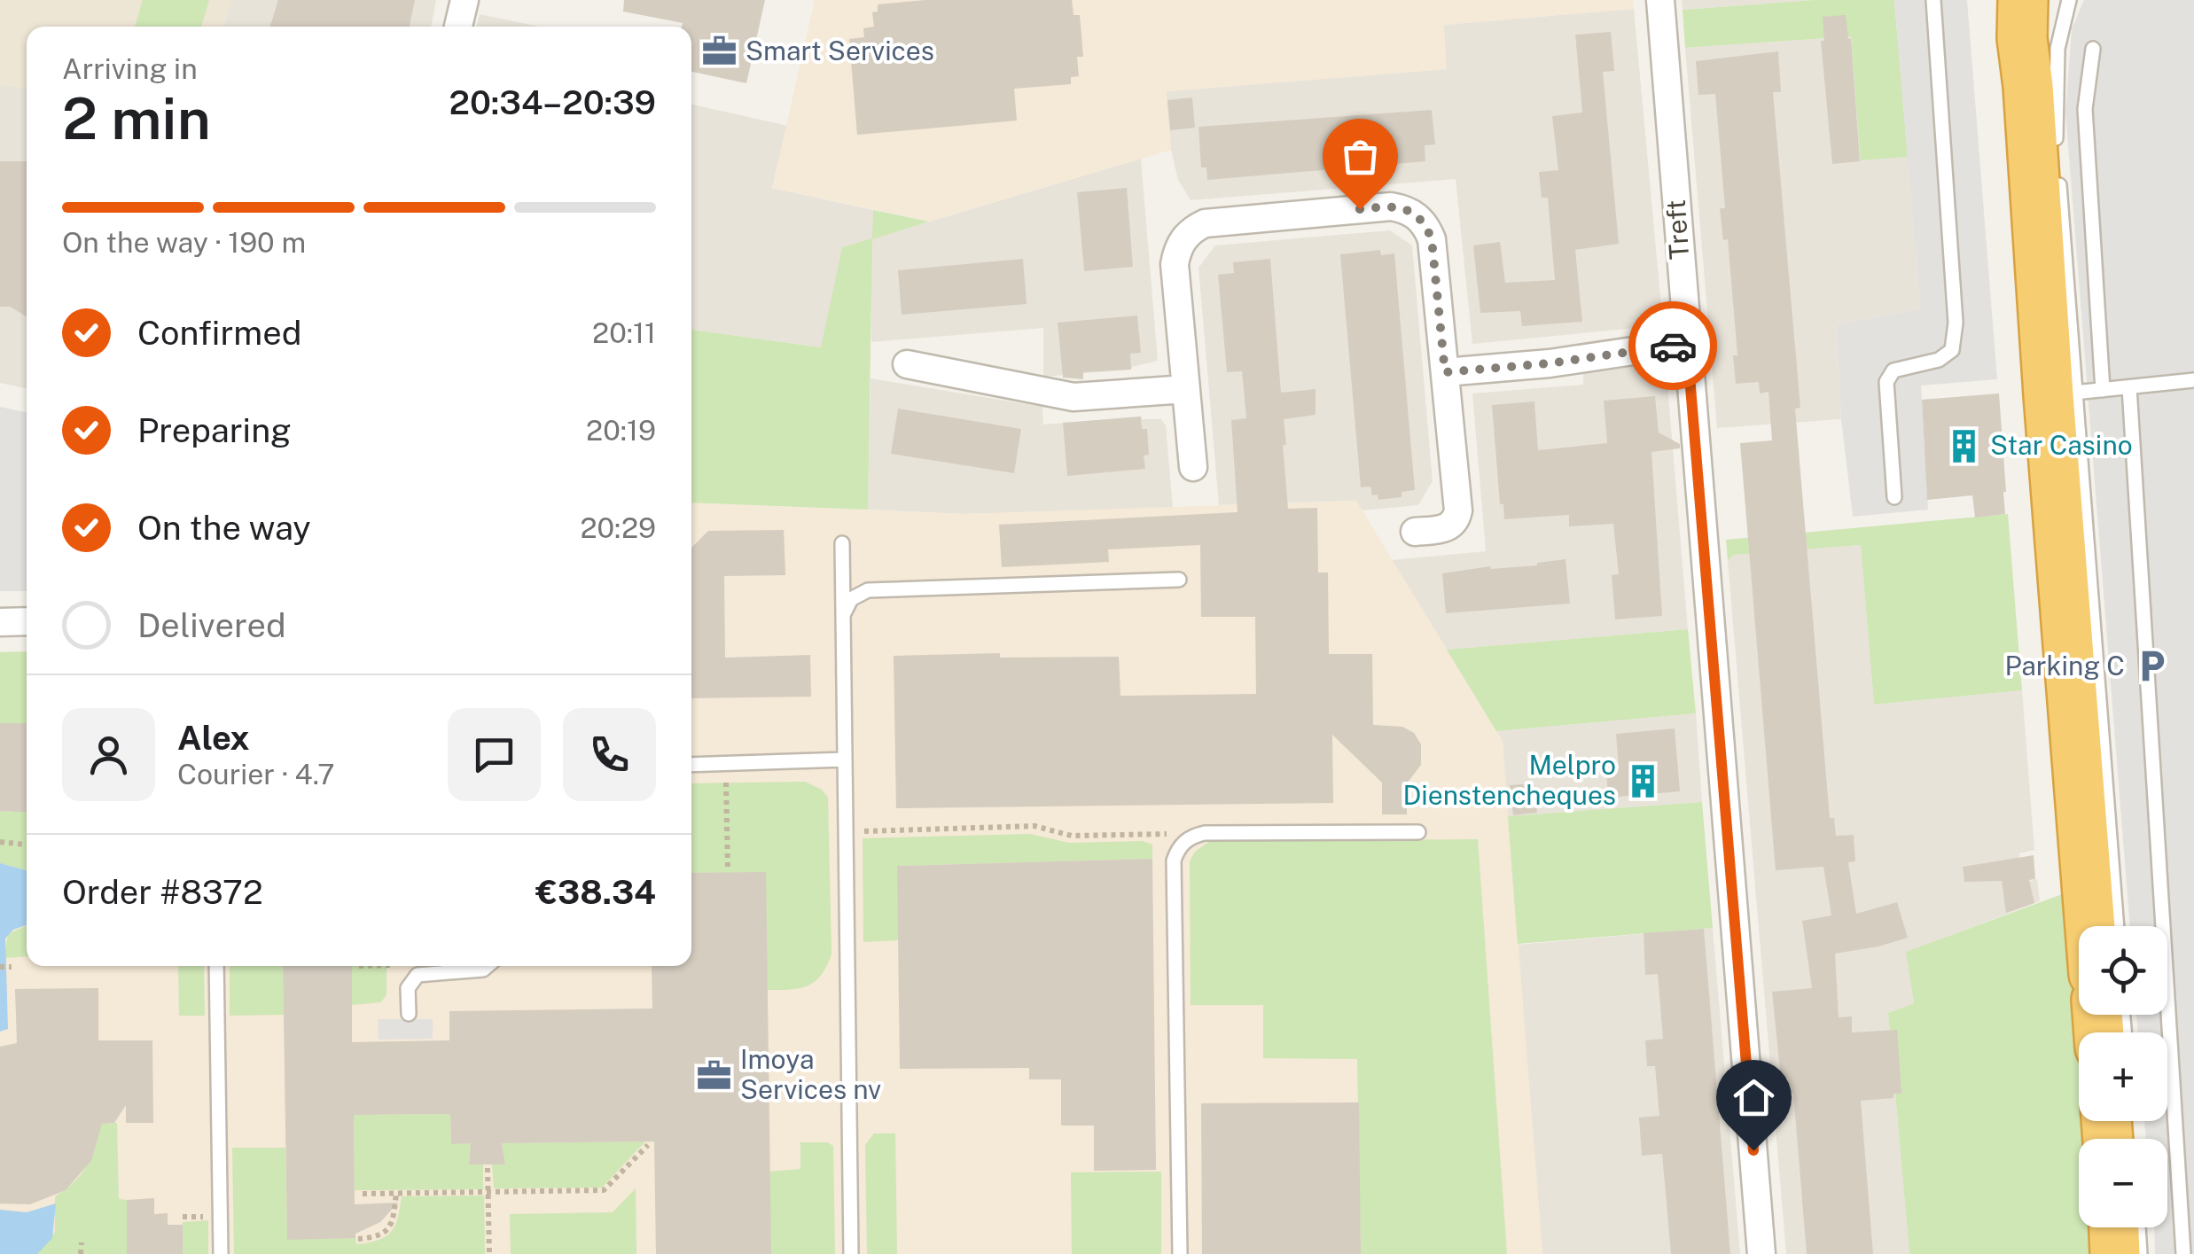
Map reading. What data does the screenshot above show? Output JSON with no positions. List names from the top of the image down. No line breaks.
{"streets":{"street":["Treft"]},"places":{"office":["Smart Services","Imoya Services nv"],"building":["Star Casino","Melpro Dienstencheques"],"parking":["Parking C"]},"page":{"heading":["2 min","Arriving in","20:34–20:39"],"panel":["Alex","Courier · 4.7","Order #8372","€38.34"],"bar":"On the way · 190 m","list":[["Confirmed","20:11"],["Preparing","20:19"],["On the way","20:29"],"Delivered"],"map_buttons":["+","−"]}}
